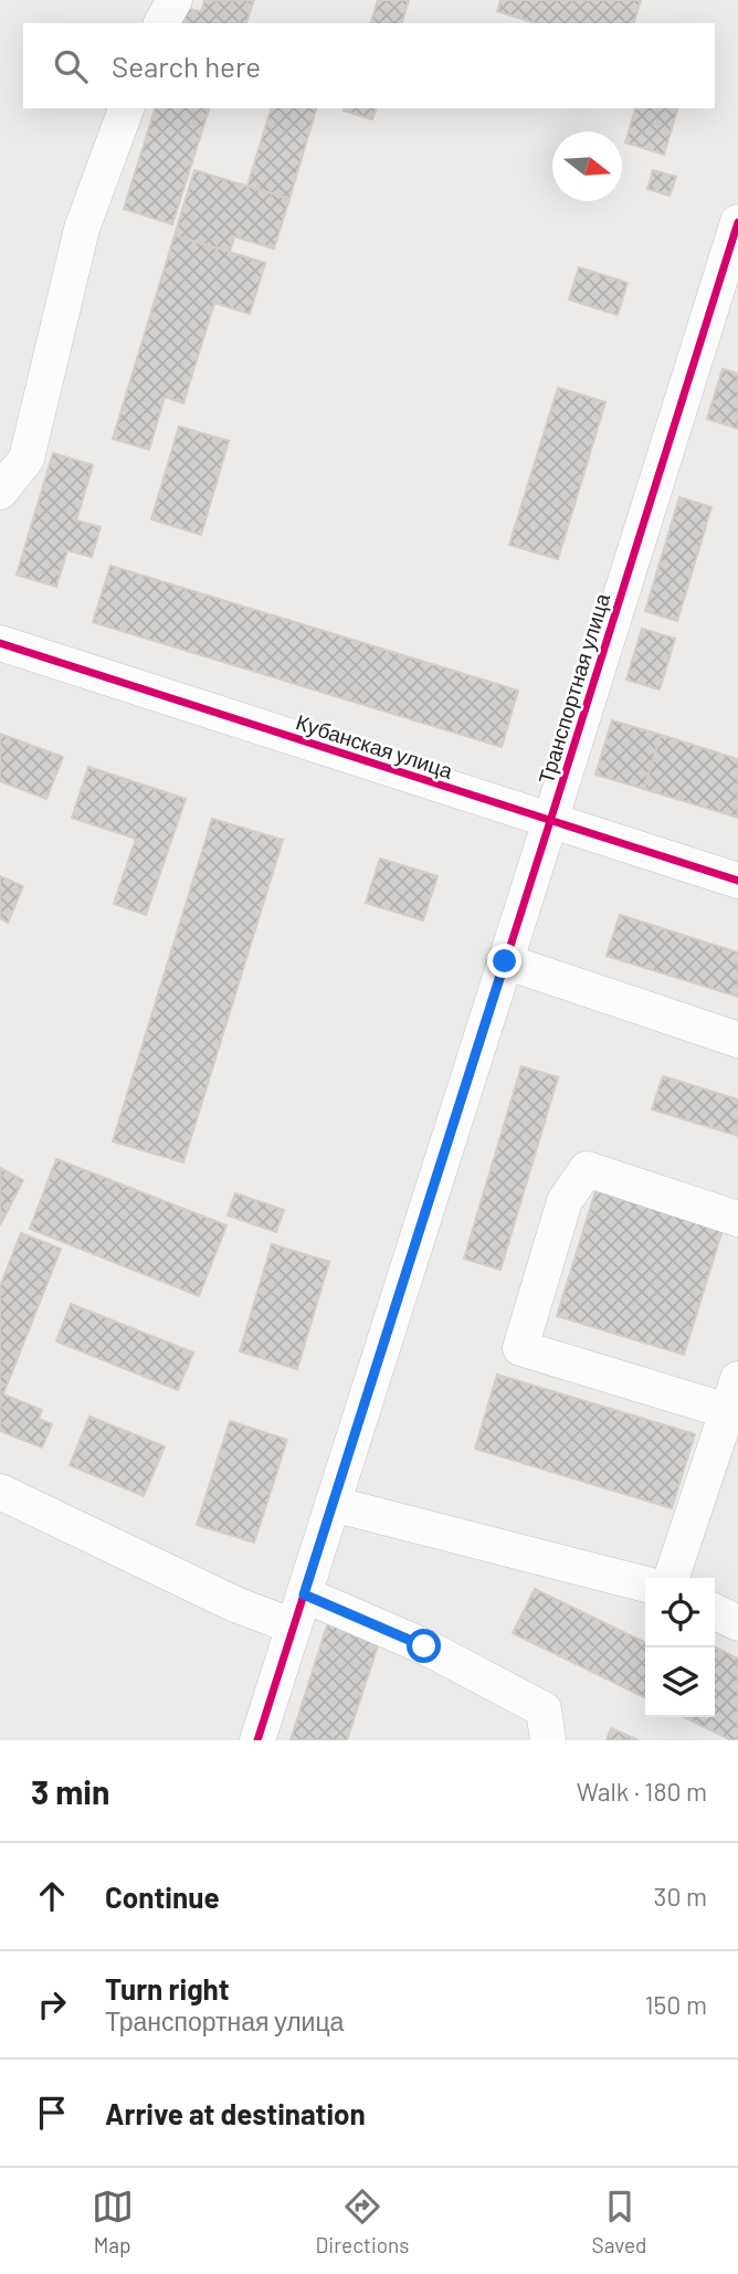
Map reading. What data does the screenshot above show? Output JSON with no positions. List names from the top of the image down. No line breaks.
{"streets":{"street":["Транспортная улица","Кубанская улица"]},"crossings":[["Транспортная улица","Кубанская улица"]],"north":"right","page":{"search":"Search here","heading":["3 min","Walk · 180 m"],"list":[["Continue","30 m"],["Turn right","Транспортная улица","150 m"],"Arrive at destination"],"nav":["Map","Directions","Saved"]}}
